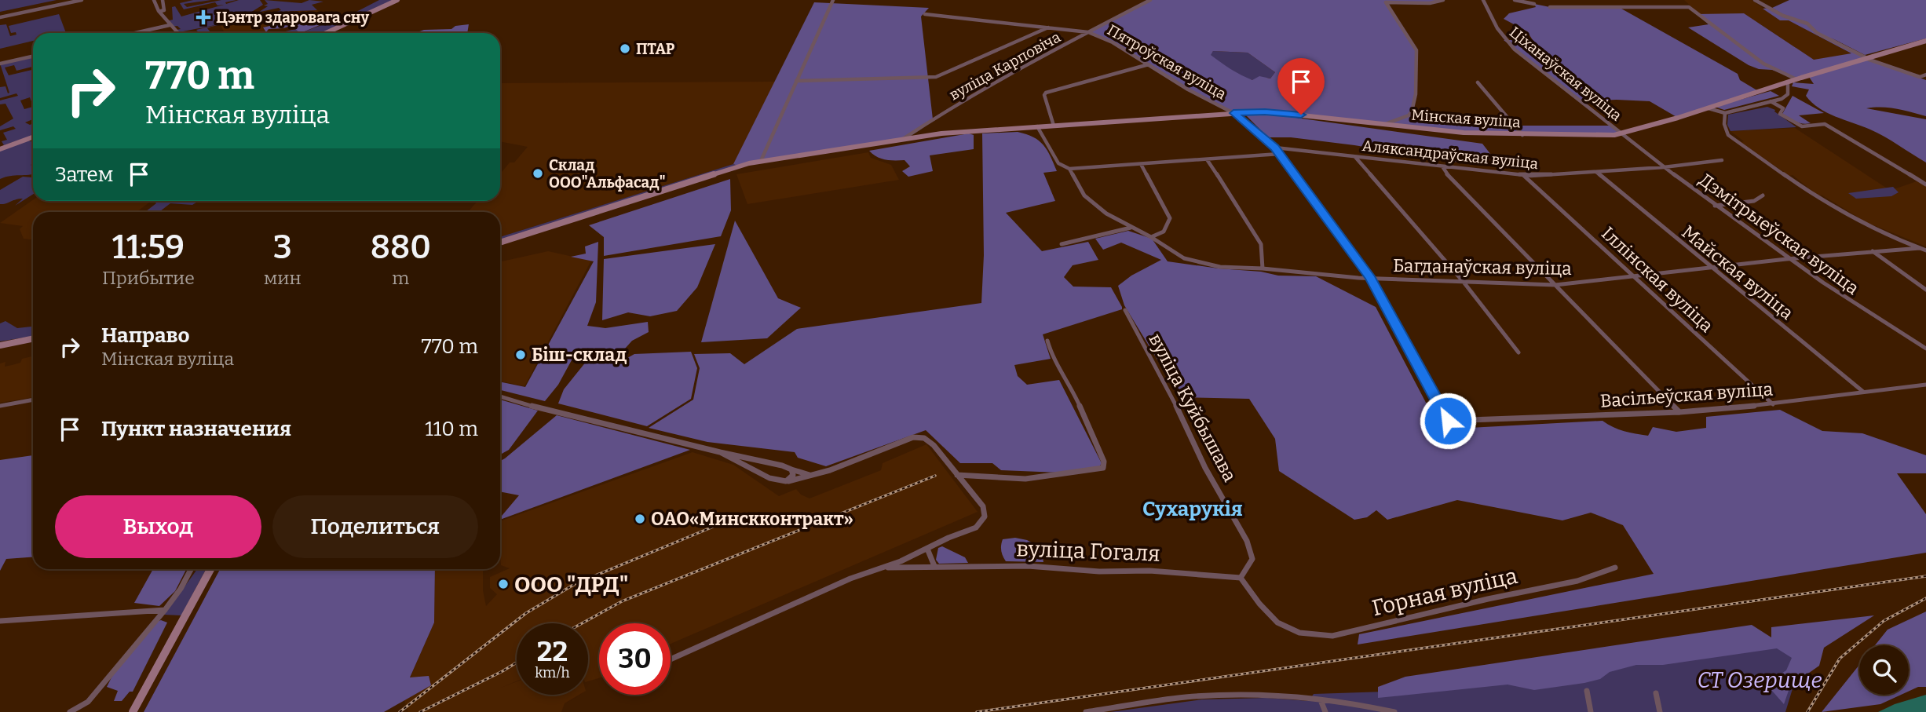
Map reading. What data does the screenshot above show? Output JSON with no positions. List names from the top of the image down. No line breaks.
{"streets":{"main road":["Мінская вуліца"],"street":["Пятроўская вуліца","вуліца Карповіча","Ціханаўская вуліца","Аляксандраўская вуліца","Дзмітрыеўская вуліца","Багданаўская вуліца","Майская вуліца","Іллінская вуліца","Васільеўская вуліца","вуліца Куйбышава","вуліца Гогаля","Горная вуліца"]},"crossings":[["Пятроўская вуліца","вуліца Карповіча"],["Пятроўская вуліца","Мінская вуліца"],["Пятроўская вуліца","Аляксандраўская вуліца"],["Пятроўская вуліца","Багданаўская вуліца"],["Пятроўская вуліца","Васільеўская вуліца"],["вуліца Карповіча","Мінская вуліца"],["Ціханаўская вуліца","Мінская вуліца"],["Ціханаўская вуліца","Дзмітрыеўская вуліца"],["Мінская вуліца","Дзмітрыеўская вуліца"],["Мінская вуліца","Багданаўская вуліца"],["Аляксандраўская вуліца","Дзмітрыеўская вуліца"],["Аляксандраўская вуліца","Майская вуліца"],["Аляксандраўская вуліца","Іллінская вуліца"],["Дзмітрыеўская вуліца","Багданаўская вуліца"],["Багданаўская вуліца","Майская вуліца"],["Багданаўская вуліца","Іллінская вуліца"],["Майская вуліца","Васільеўская вуліца"],["Іллінская вуліца","Васільеўская вуліца"],["вуліца Куйбышава","вуліца Гогаля"],["вуліца Куйбышава","Горная вуліца"],["вуліца Гогаля","Горная вуліца"]],"districts":["Сухарукія"],"parks":["СТ Озерище"],"places":{"health":["Цэнтр здаровага сну"],"other":["ПТАР","Склад ООО\"Альфасад\"","Біш-склад","ОАО«Минскконтракт»","ООО \"ДРД\""]},"page":{"turn":["770 m","Мінская вуліца"],"then":"Затем","eta":["11:59","Прибытие","3","мин","880","m"],"list":[{"name":"Направо","note":"Мінская вуліца","value":"770 m"},{"name":"Пункт назначения","value":"110 m"}],"buttons":["Выход","Поделиться"],"speed":"22 km/h","limit":"30"}}
